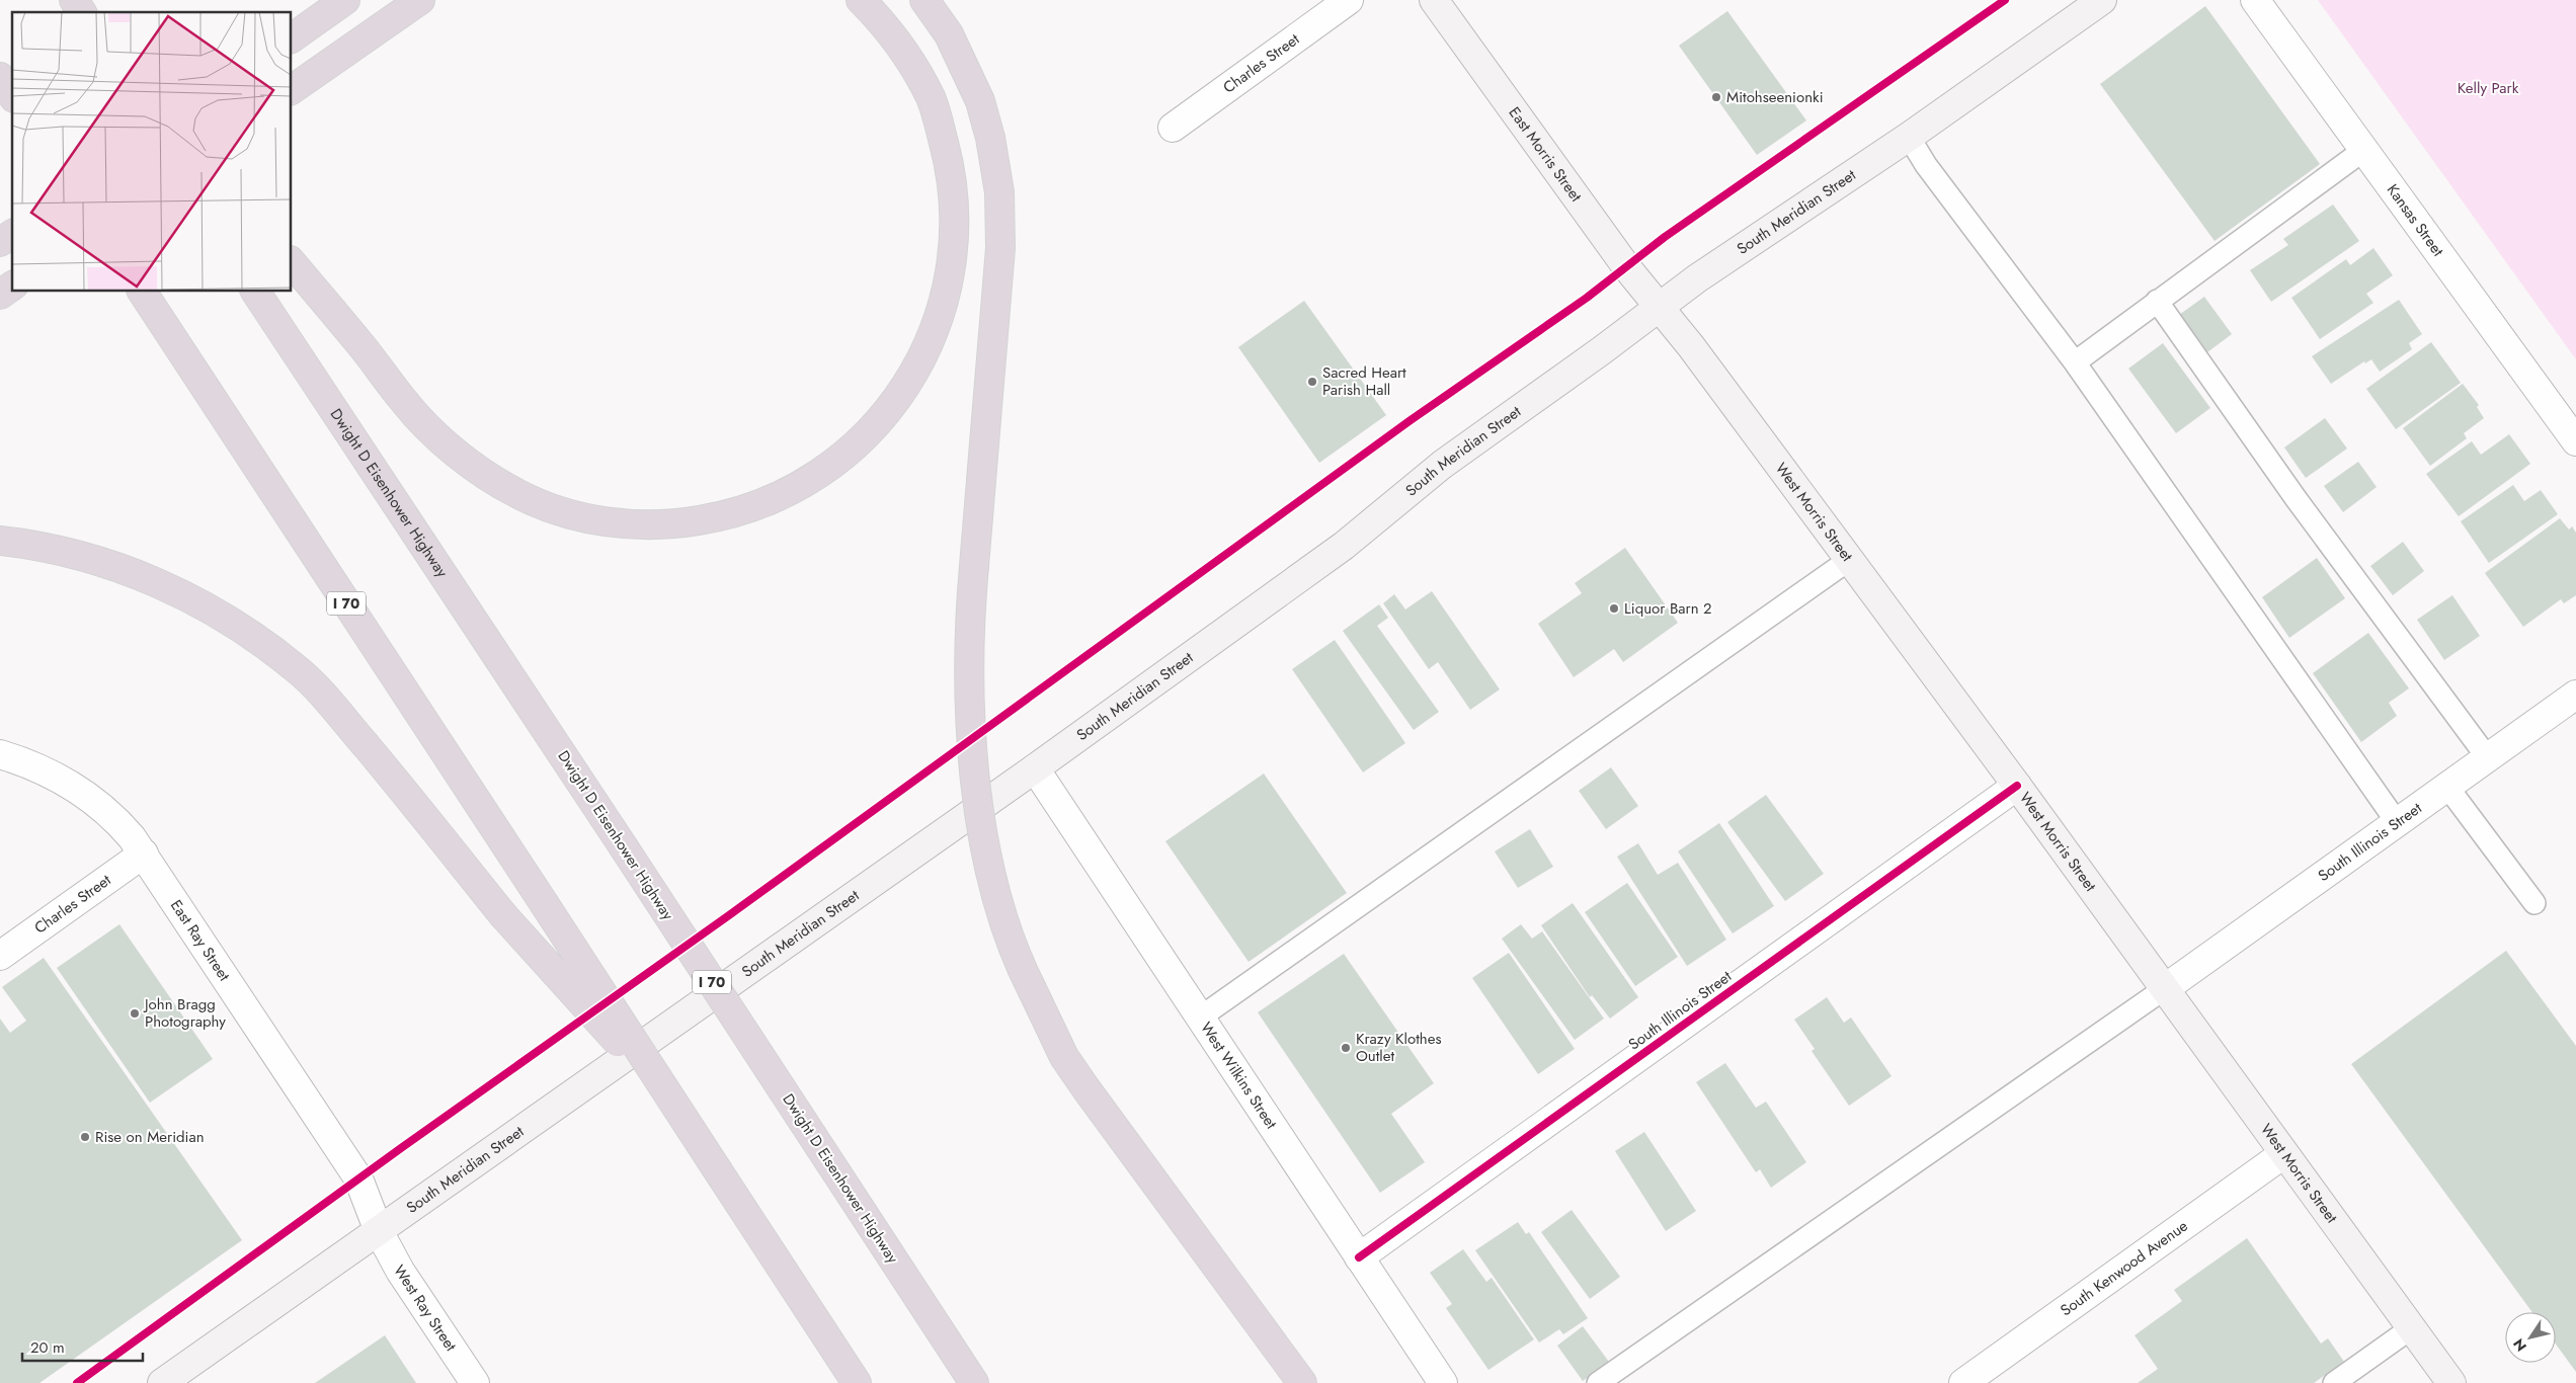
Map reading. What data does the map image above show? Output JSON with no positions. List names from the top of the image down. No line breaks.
{"streets":{"highway":["Dwight D Eisenhower Highway","I 70"],"main road":["East Morris Street","South Meridian Street","West Morris Street"],"street":["Charles Street","Kansas Street","South Illinois Street","East Ray Street","West Wilkins Street","South Kenwood Avenue","West Ray Street"]},"crossings":[["Charles Street","East Ray Street"],["East Morris Street","South Meridian Street"],["East Morris Street","West Morris Street"],["South Meridian Street","West Morris Street"],["South Meridian Street","East Ray Street"],["South Meridian Street","West Wilkins Street"],["South Meridian Street","West Ray Street"],["West Morris Street","South Illinois Street"],["West Morris Street","South Kenwood Avenue"],["South Illinois Street","West Wilkins Street"],["East Ray Street","West Ray Street"]],"parks":["Kelly Park"],"places":["Mitohseenionki","Sacred Heart Parish Hall","Liquor Barn 2","John Bragg Photography","Krazy Klothes Outlet","Rise on Meridian"],"scale_bar":"20 m","north":"bottom left"}
